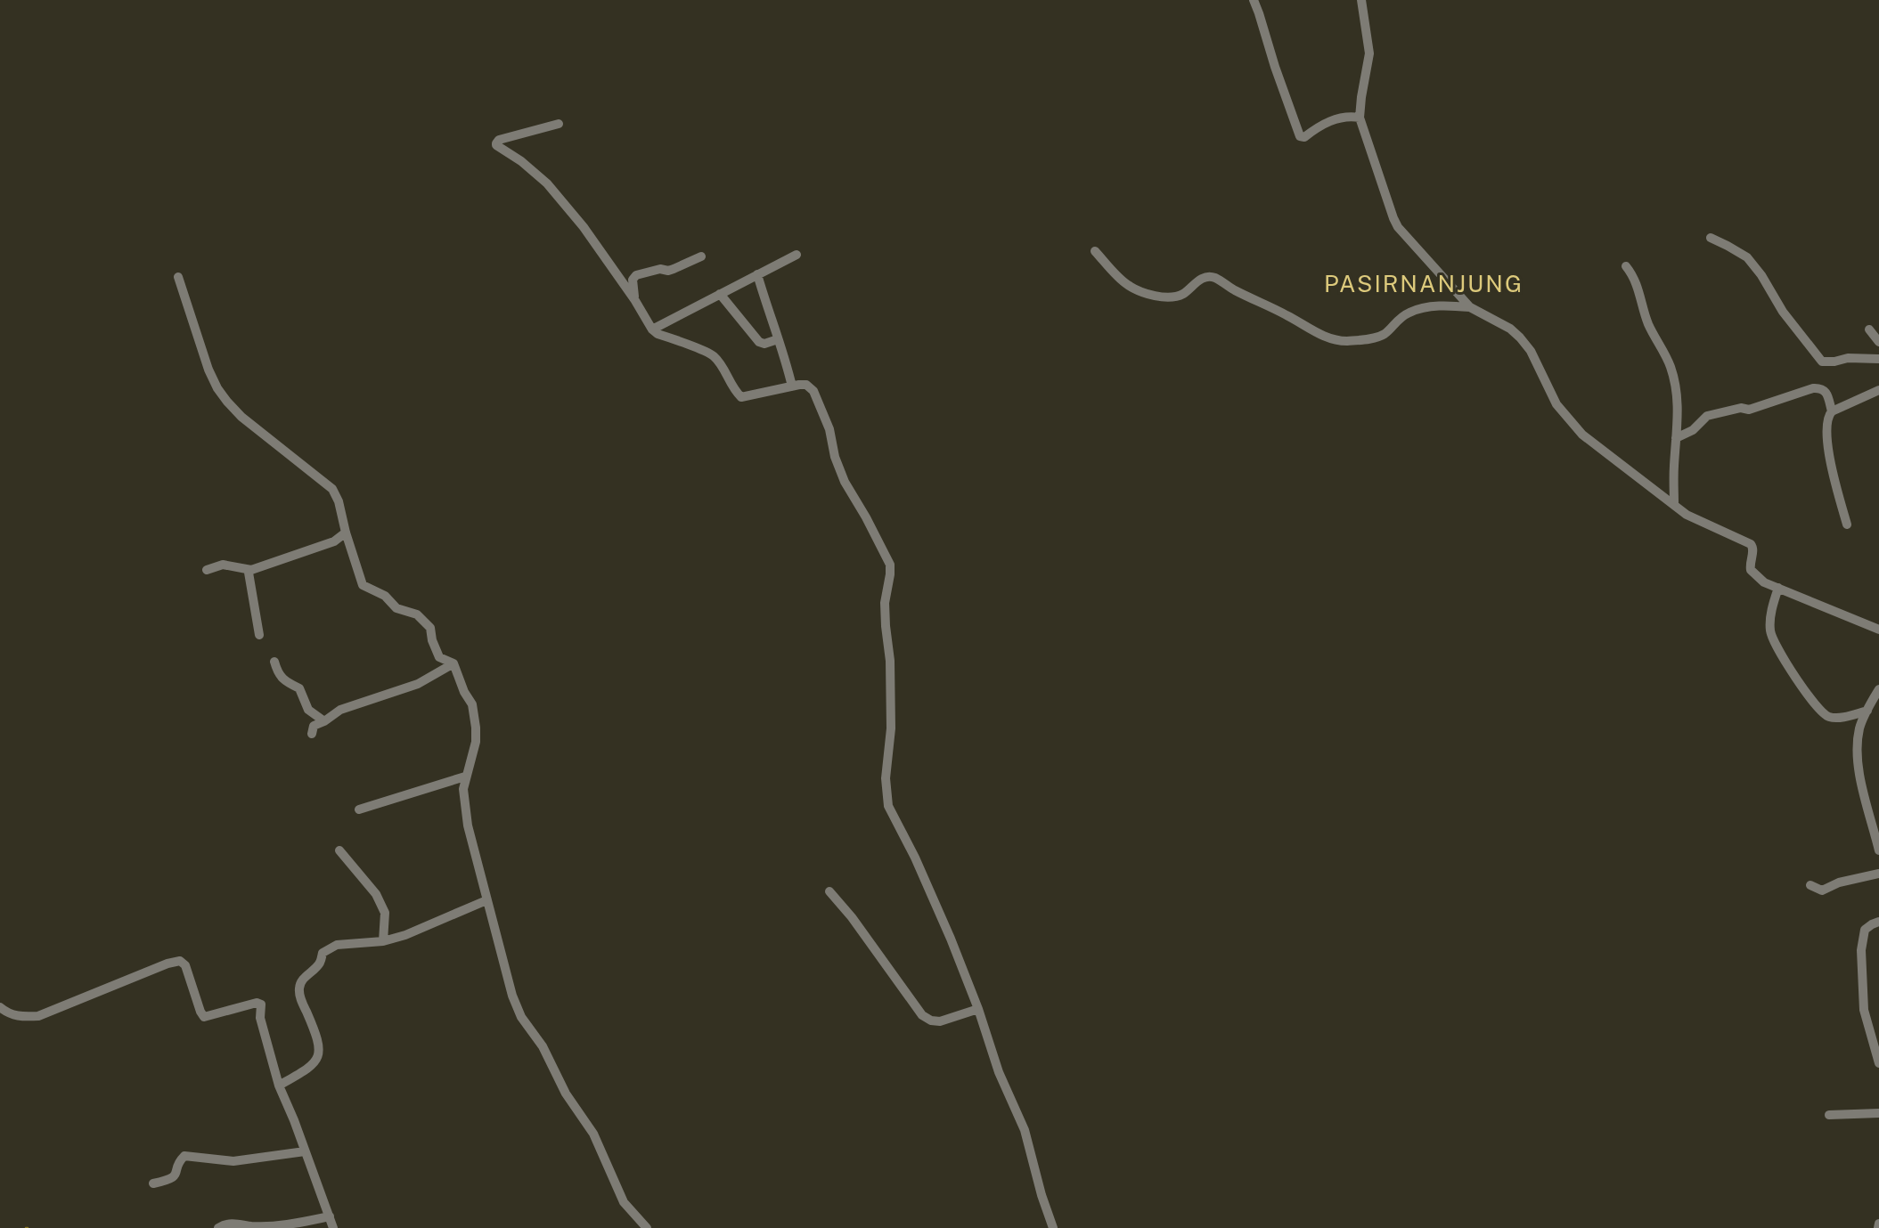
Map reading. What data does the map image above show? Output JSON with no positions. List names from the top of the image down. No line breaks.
{"districts":["PASIRNANJUNG"]}
